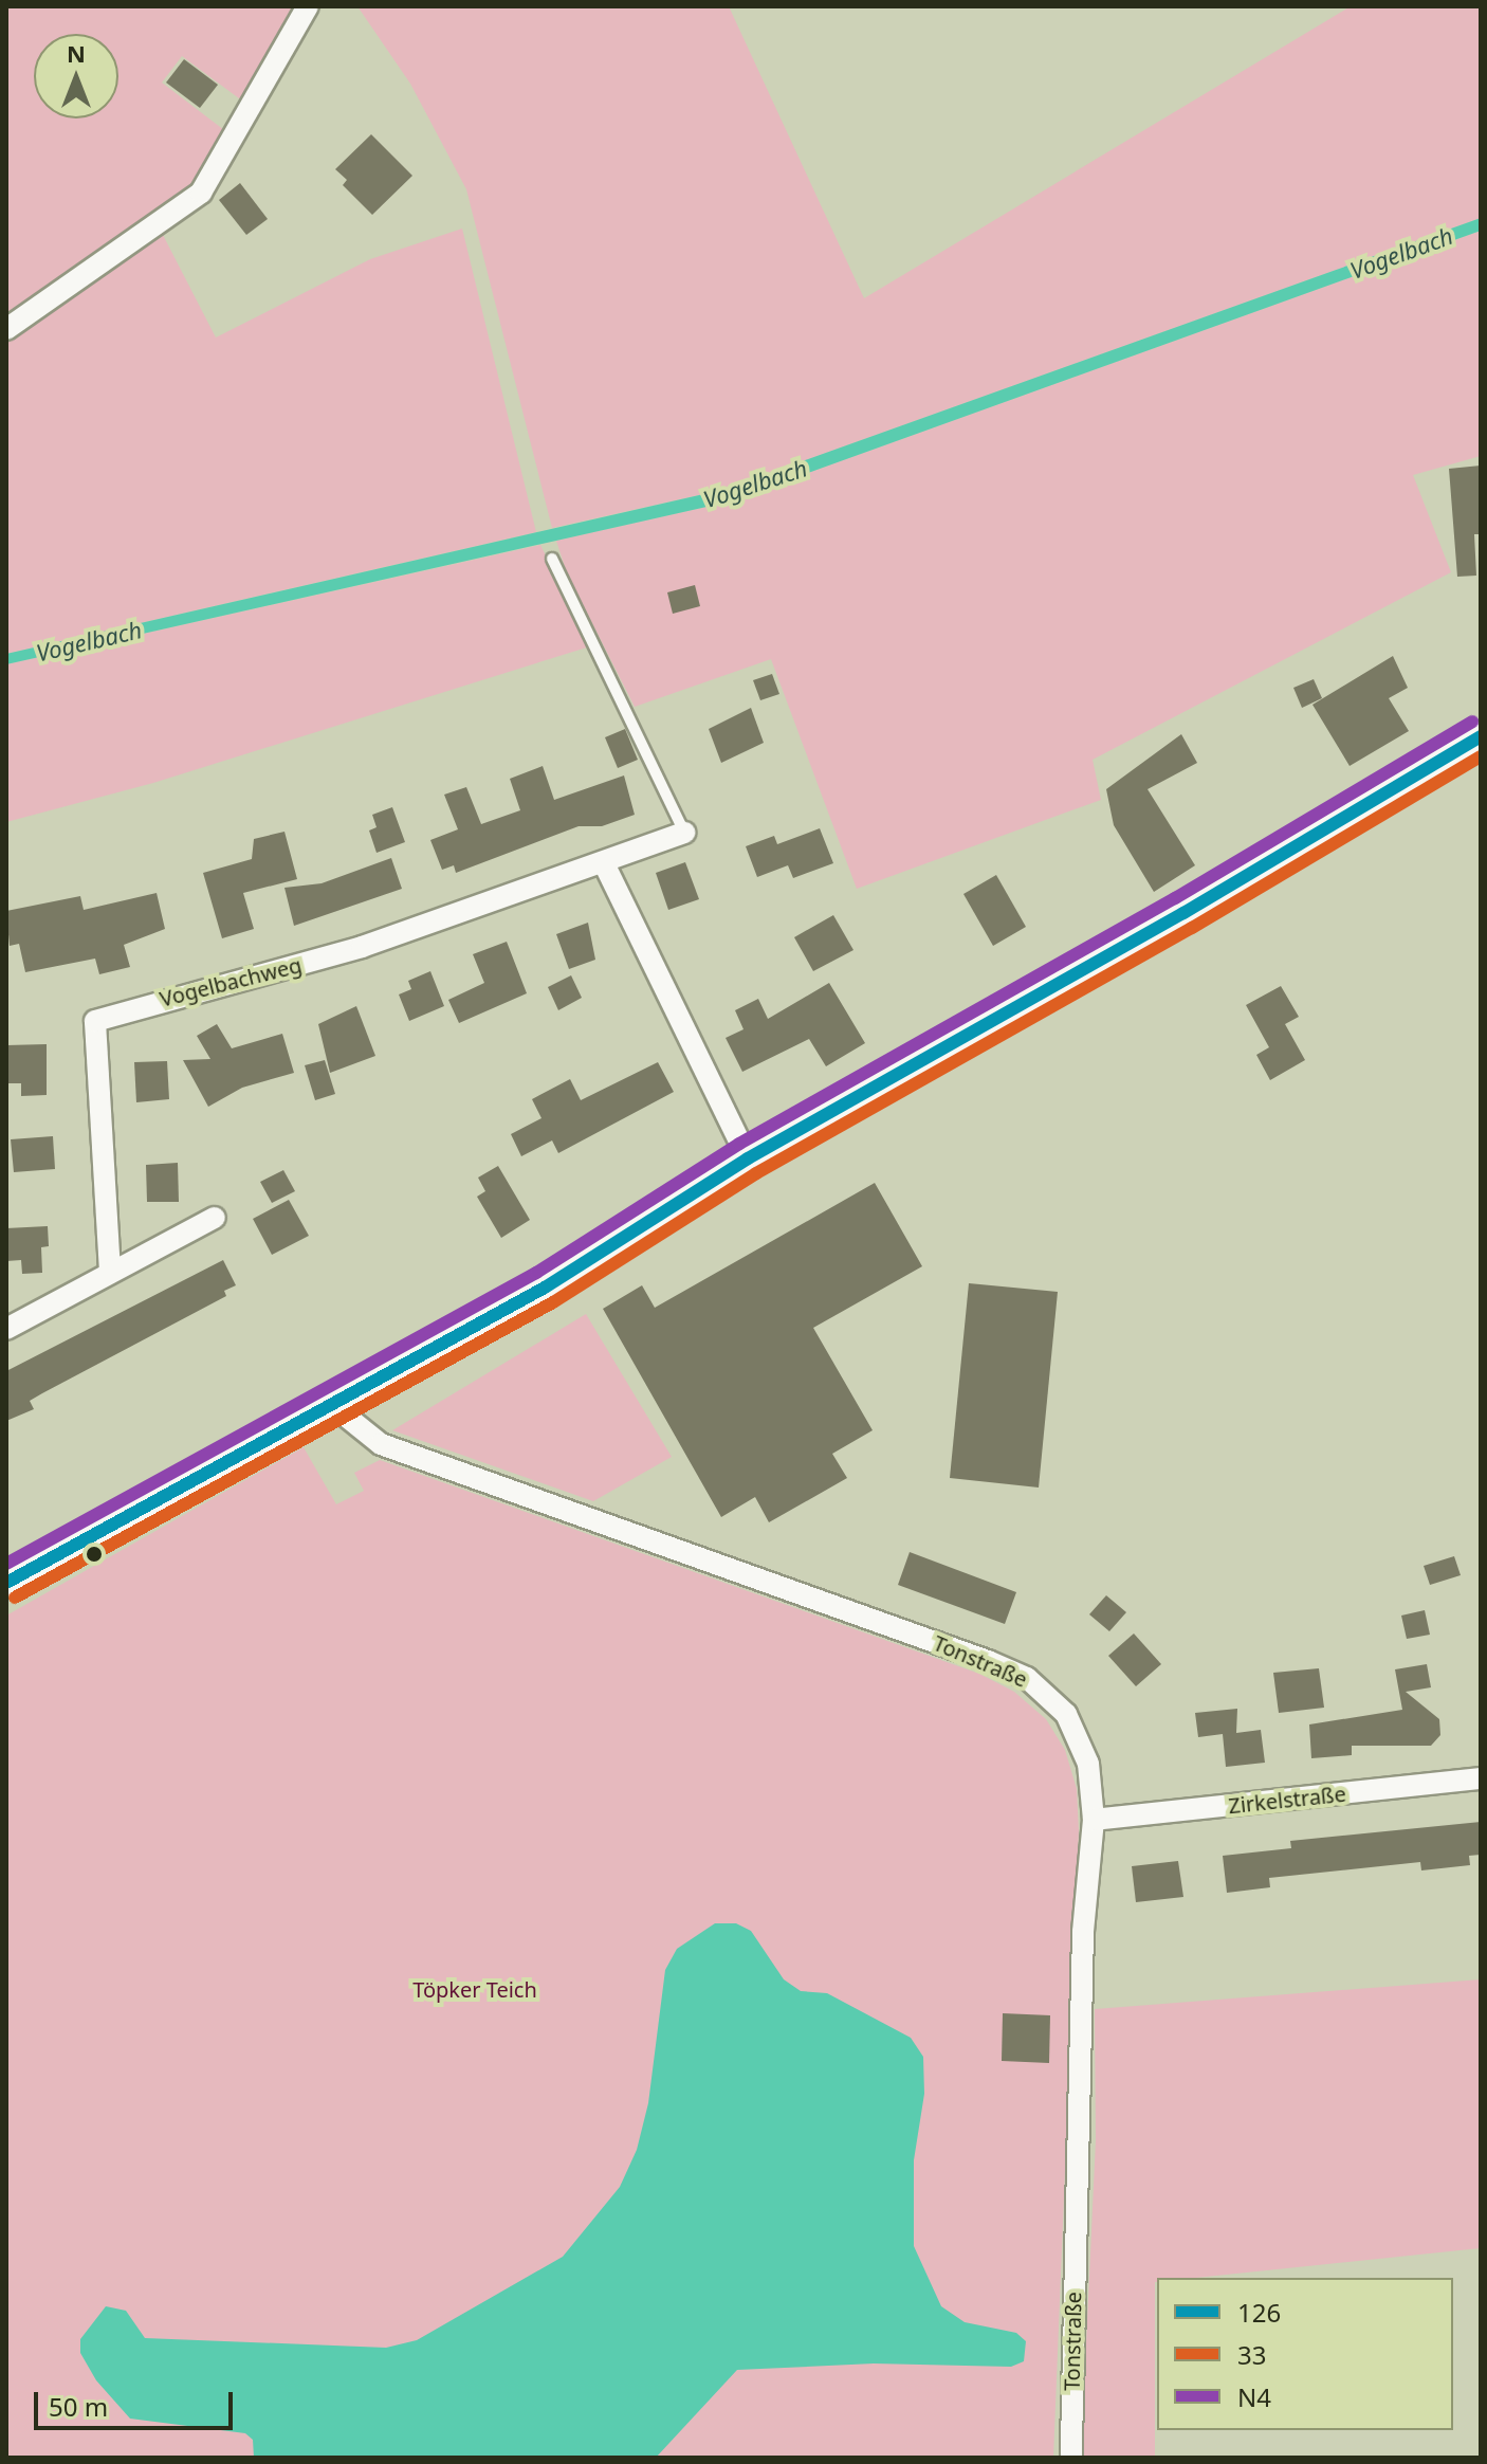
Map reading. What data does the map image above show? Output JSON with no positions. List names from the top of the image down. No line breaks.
{"streets":{"street":["Vogelbachweg","Tonstraße","Zirkelstraße"]},"crossings":[["Tonstraße","Zirkelstraße"]],"water":["Vogelbach"],"parks":["Töpker Teich"],"lines":["transit line N4","transit line 126","transit line 33"],"legend":["126","33","N4"],"scale_bar":"50 m","north":"top"}
